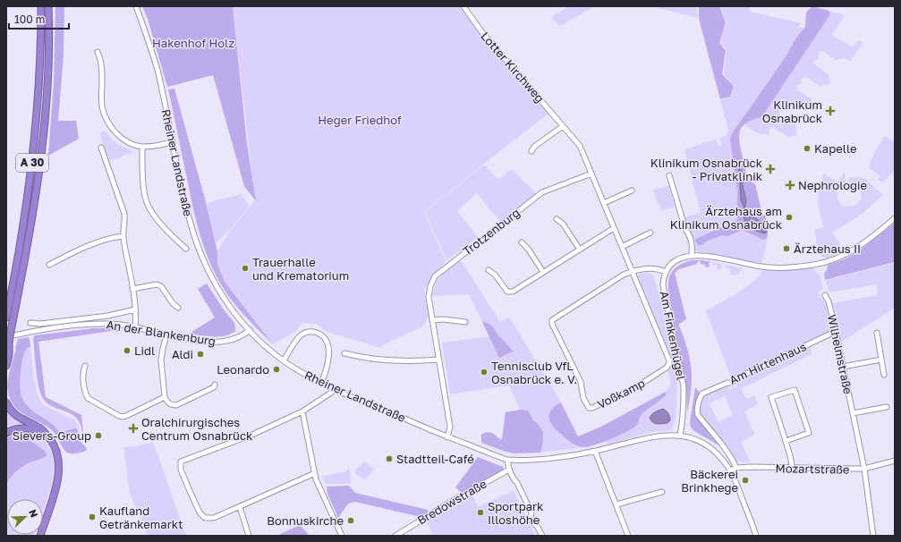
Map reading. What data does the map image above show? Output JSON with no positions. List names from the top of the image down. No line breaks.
{"streets":{"highway":["A 30"],"street":["Lotter Kirchweg","Rheiner Landstraße","Trotzenburg","An der Blankenburg","Am Finkenhügel","Wilhelmstraße","Am Hirtenhaus","Voßkamp","Mozartstraße","Bredowstraße"]},"crossings":[["Lotter Kirchweg","Trotzenburg"],["Lotter Kirchweg","Voßkamp"],["A 30","An der Blankenburg"],["Rheiner Landstraße","Trotzenburg"],["Rheiner Landstraße","An der Blankenburg"],["Rheiner Landstraße","Am Finkenhügel"],["Rheiner Landstraße","Mozartstraße"],["Wilhelmstraße","Am Hirtenhaus"],["Wilhelmstraße","Mozartstraße"],["Am Hirtenhaus","Mozartstraße"]],"parks":["Hakenhof Holz","Heger Friedhof"],"places":{"health":["Klinikum Osnabrück","Klinikum Osnabrück - Privatklinik","Nephrologie","Oralchirurgisches Centrum Osnabrück"],"other":["Kapelle","Ärztehaus am Klinikum Osnabrück","Ärztehaus II","Trauerhalle und Krematorium","Lidl","Aldi","Leonardo","Tennisclub VfL Osnabrück e. V.","Sievers-Group","Stadtteil-Café","Bäckerei Brinkhege","Sportpark Illoshöhe","Kaufland Getränkemarkt","Bonnuskirche"]},"scale_bar":"100 m","north":"top right"}
